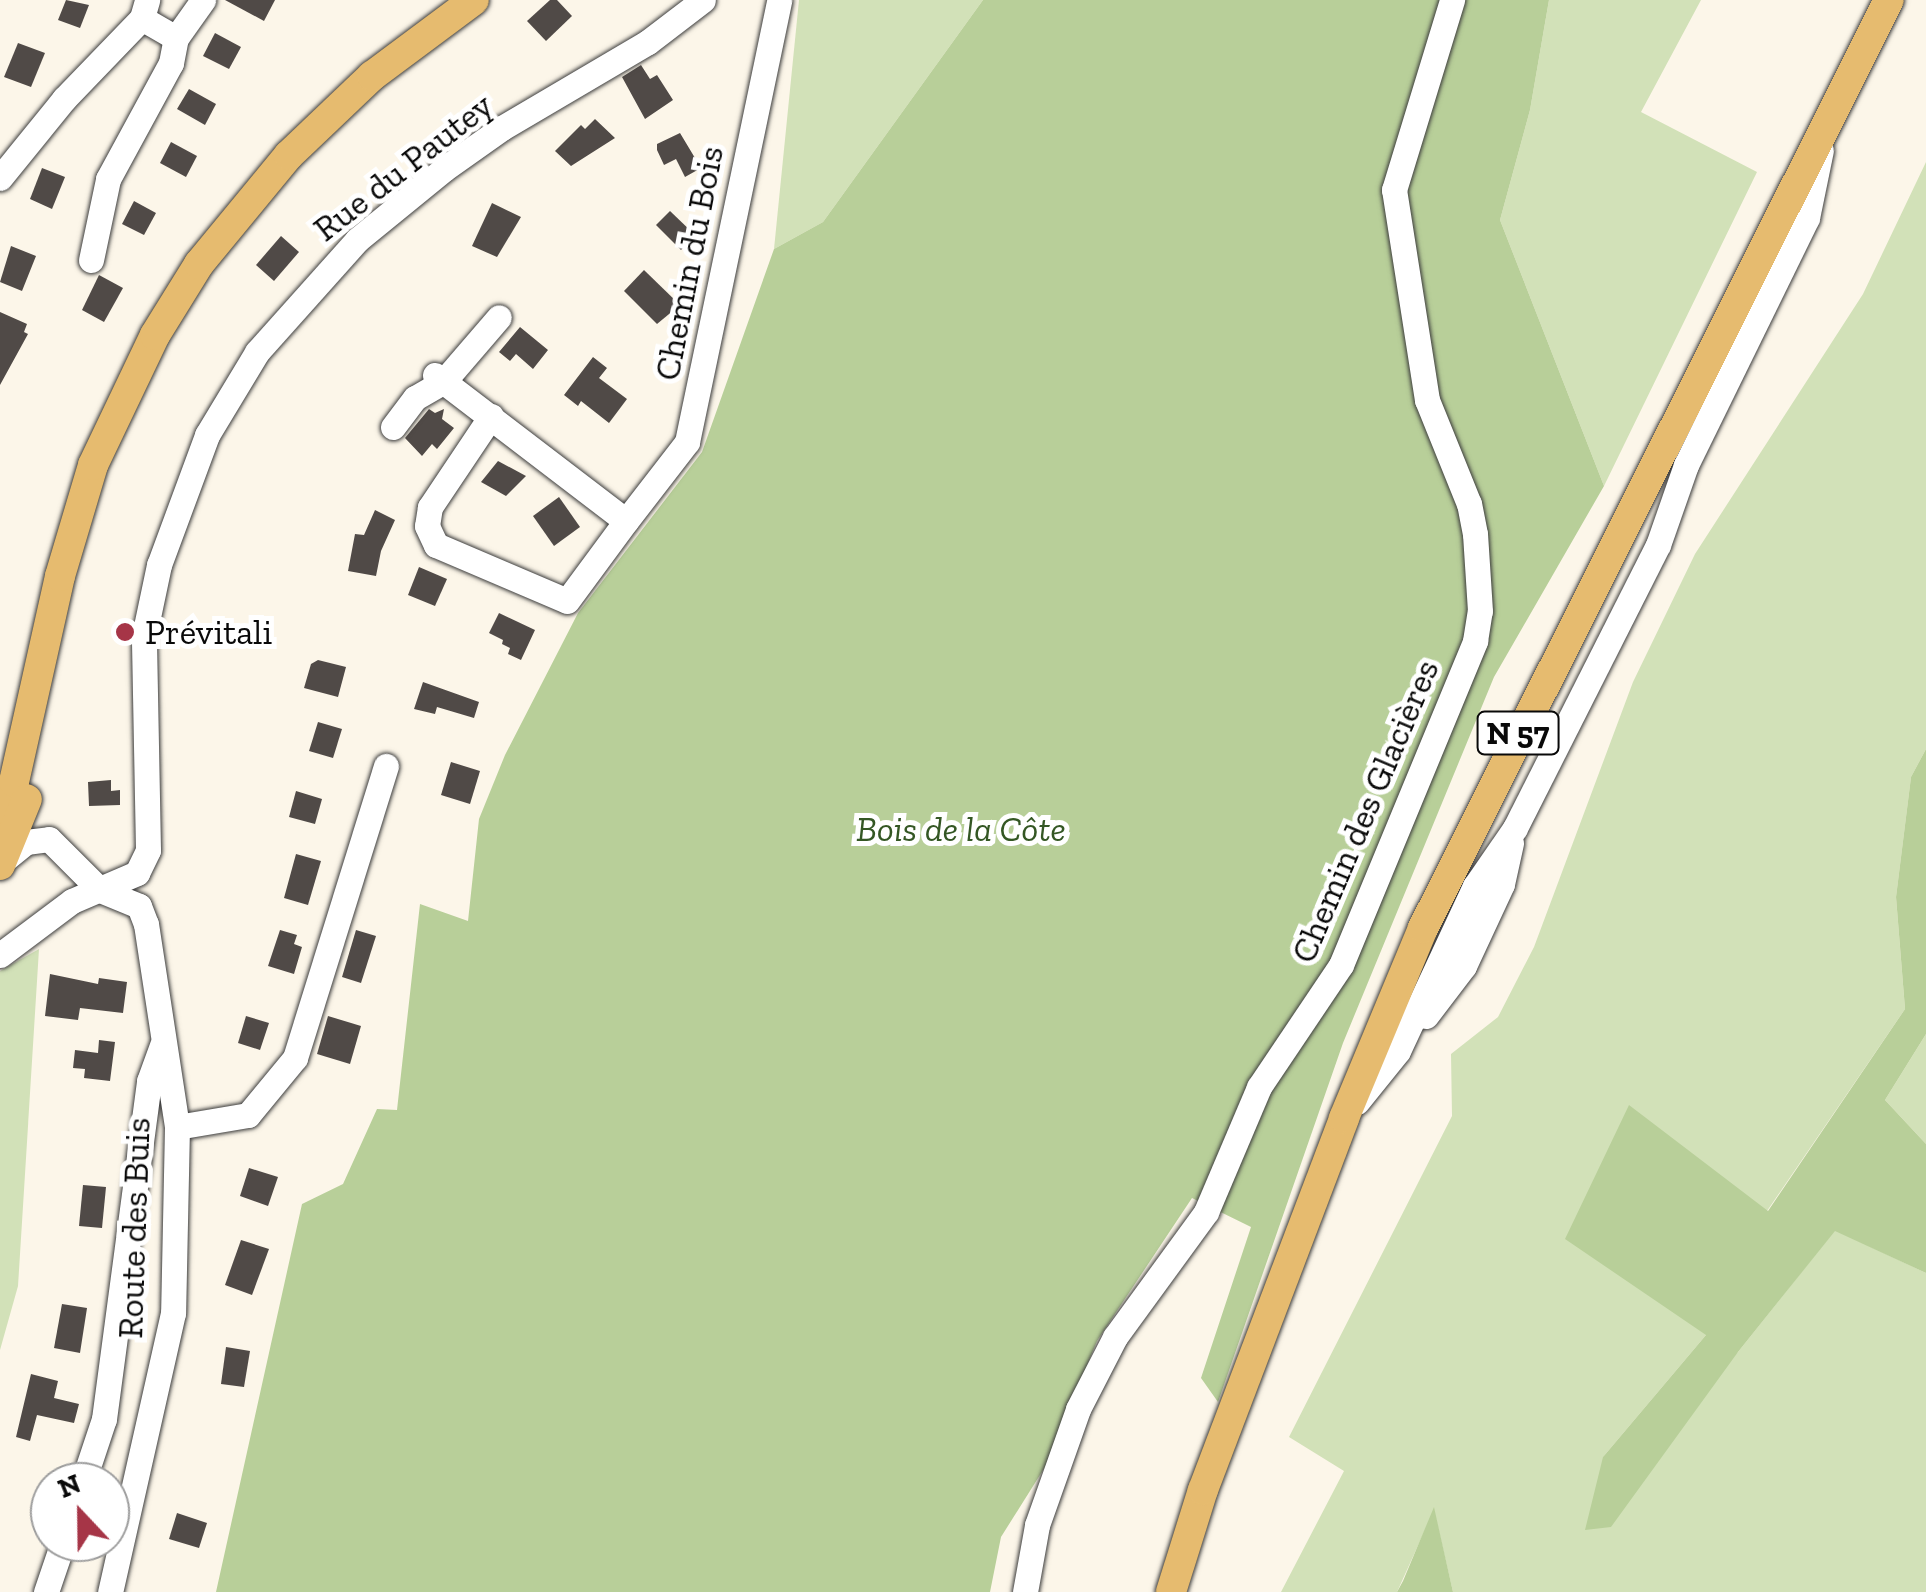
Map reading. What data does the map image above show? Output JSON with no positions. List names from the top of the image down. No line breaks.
{"streets":{"main road":["N 57"],"street":["Rue du Pautey","Chemin du Bois","Chemin des Glacières","Route des Buis"]},"crossings":[["Rue du Pautey","Route des Buis"]],"parks":["Bois de la Côte"],"places":["Prévitali"],"north":"top"}
